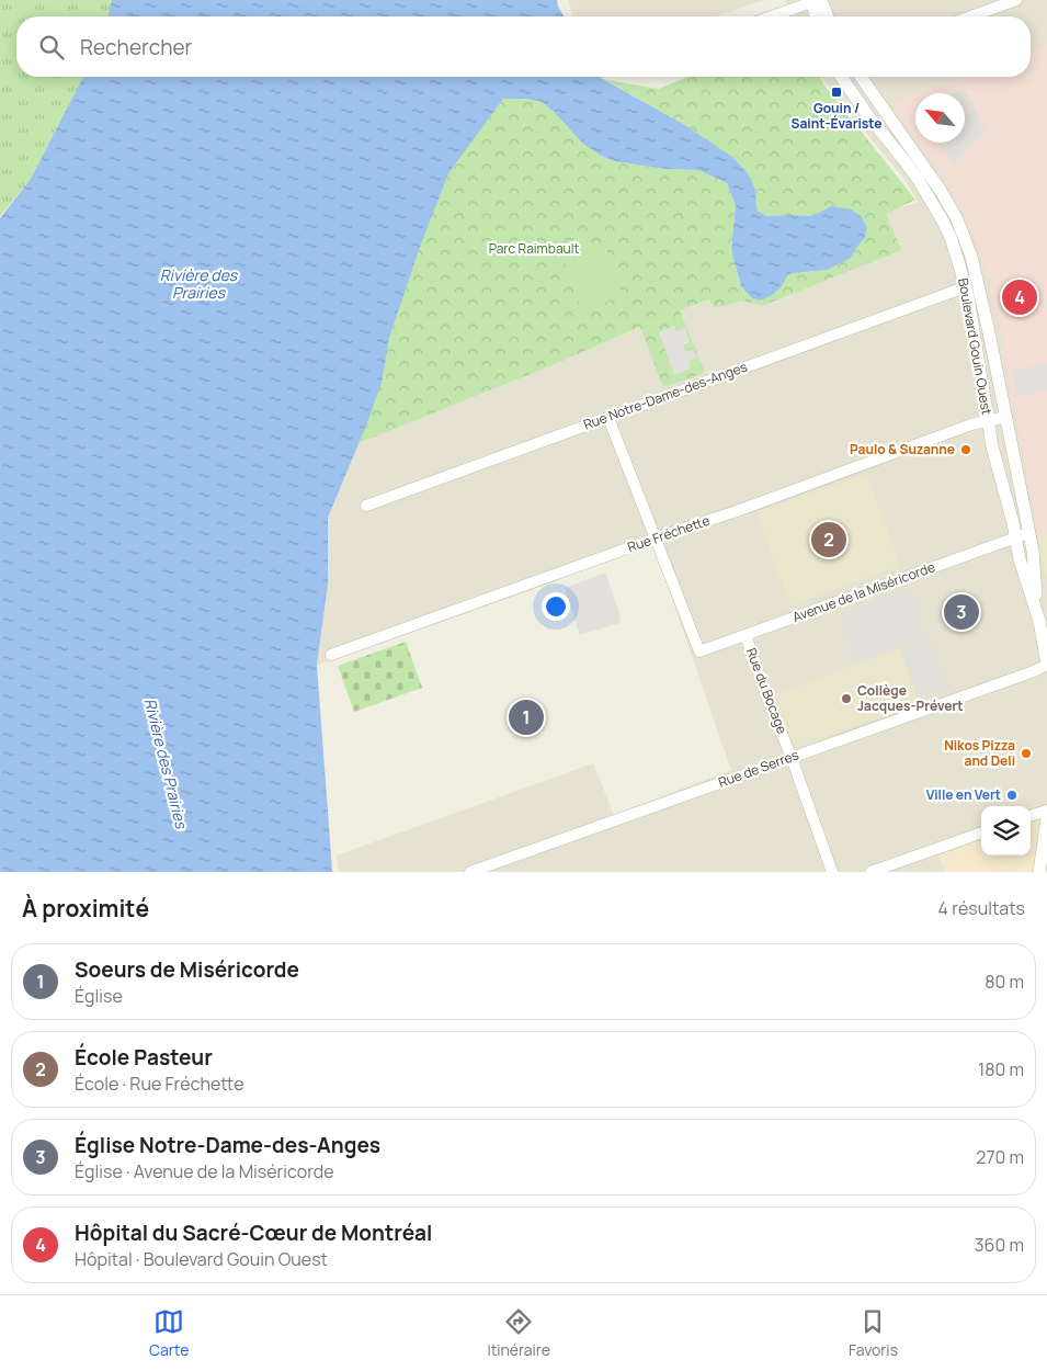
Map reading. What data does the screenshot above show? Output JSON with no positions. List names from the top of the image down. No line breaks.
{"streets":{"street":["Boulevard Gouin Ouest","Rue Notre-Dame-des-Anges","Rue Fréchette","Avenue de la Miséricorde","Rue du Bocage","Rue de Serres"]},"crossings":[["Boulevard Gouin Ouest","Rue Notre-Dame-des-Anges"],["Boulevard Gouin Ouest","Rue Fréchette"],["Boulevard Gouin Ouest","Avenue de la Miséricorde"],["Boulevard Gouin Ouest","Rue de Serres"],["Rue Fréchette","Avenue de la Miséricorde"],["Avenue de la Miséricorde","Rue du Bocage"],["Rue du Bocage","Rue de Serres"]],"water":["Rivière des Prairies"],"parks":["Parc Raimbault"],"places":{"transit":["Gouin / Saint-Évariste"],"other":["Paulo & Suzanne","Collège Jacques-Prévert","Nikos Pizza and Deli","Ville en Vert"]},"north":"top left","page":{"search":"Rechercher","pins":["4","2","3","1"],"heading":["À proximité","4 résultats"],"list":[{"mark":"1","name":"Soeurs de Miséricorde","note":"Église","value":"80 m"},{"mark":"2","name":"École Pasteur","note":"École · Rue Fréchette","value":"180 m"},{"mark":"3","name":"Église Notre-Dame-des-Anges","note":"Église · Avenue de la Miséricorde","value":"270 m"},{"mark":"4","name":"Hôpital du Sacré-Cœur de Montréal","note":"Hôpital · Boulevard Gouin Ouest","value":"360 m"}],"nav":["Carte","Itinéraire","Favoris"]}}
